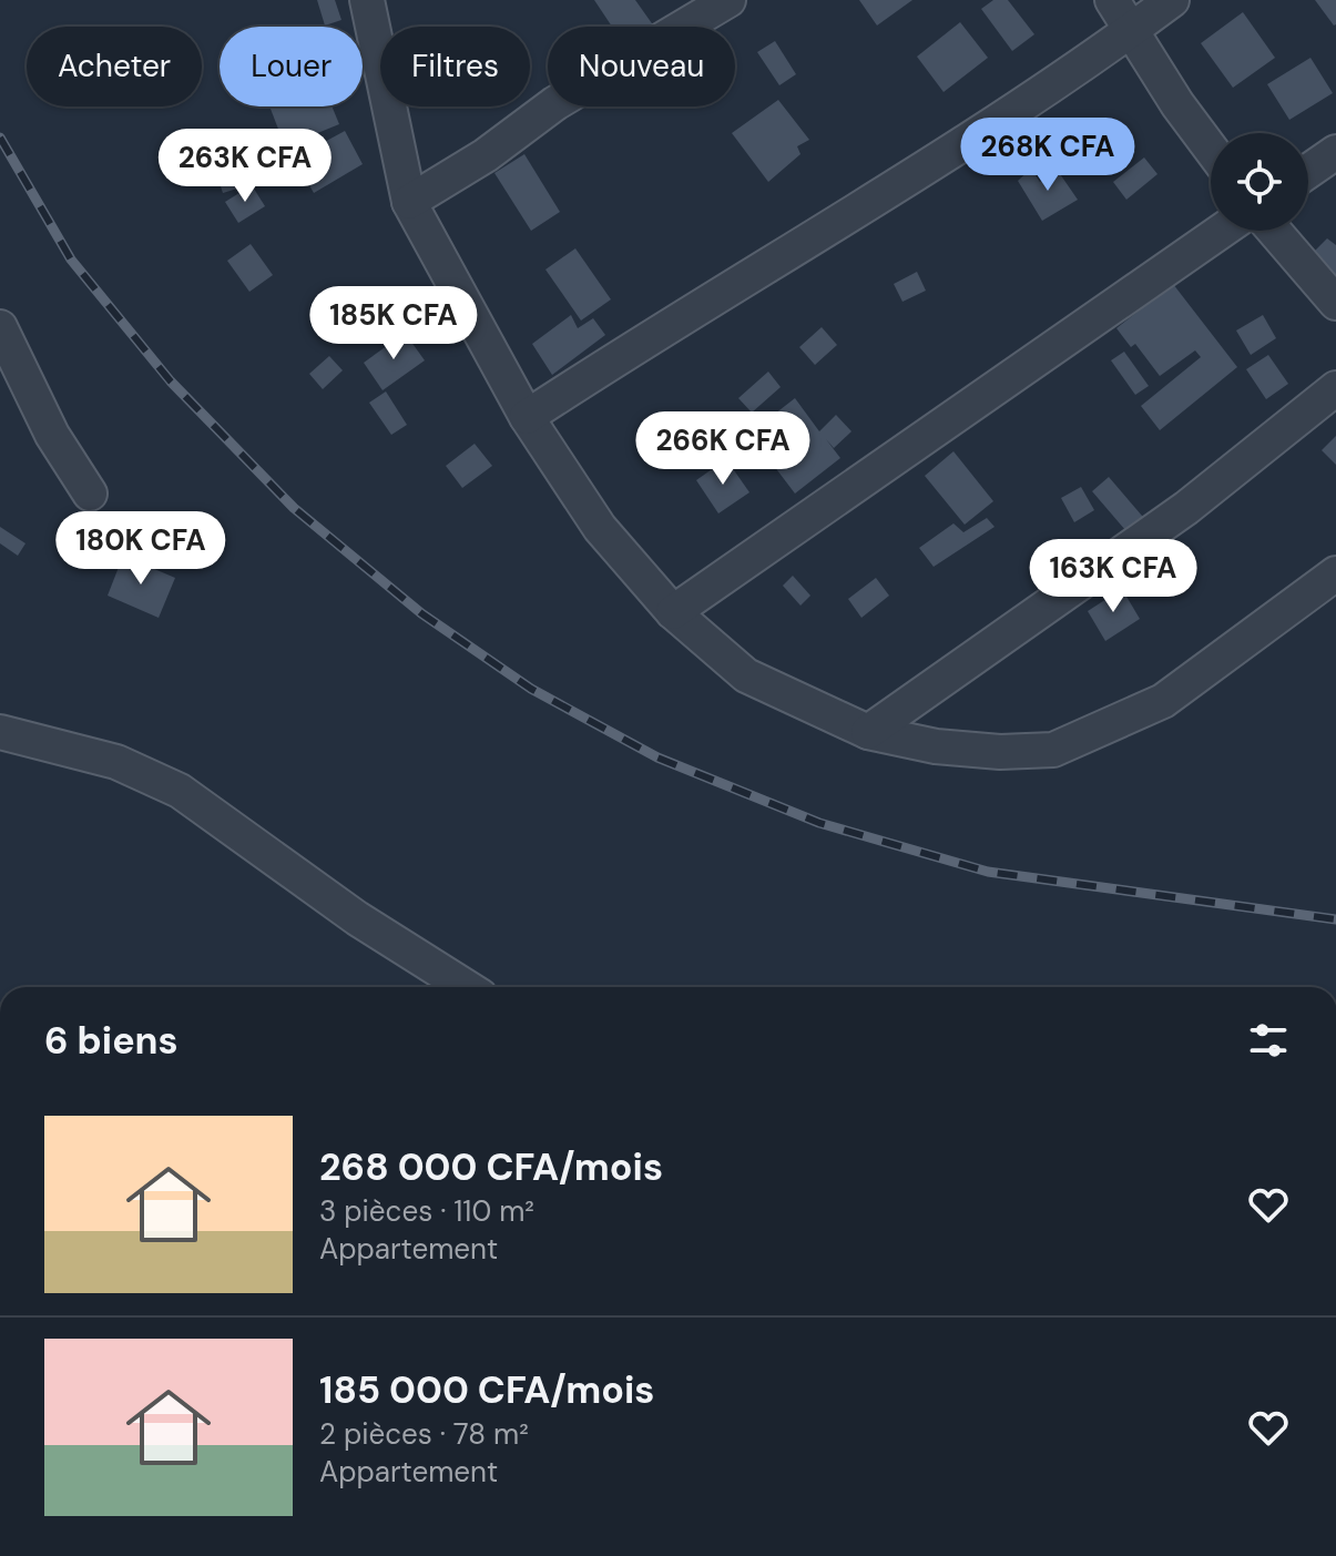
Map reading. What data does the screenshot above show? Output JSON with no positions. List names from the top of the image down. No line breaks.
{"page":{"chip":["Acheter","Louer","Filtres","Nouveau"],"price":["268K CFA","263K CFA","185K CFA","266K CFA","180K CFA","163K CFA"],"heading":"6 biens","list":[{"name":"268 000 CFA/mois","note":"3 pièces · 110 m² · Appartement"},{"name":"185 000 CFA/mois","note":"2 pièces · 78 m² · Appartement"}]}}
